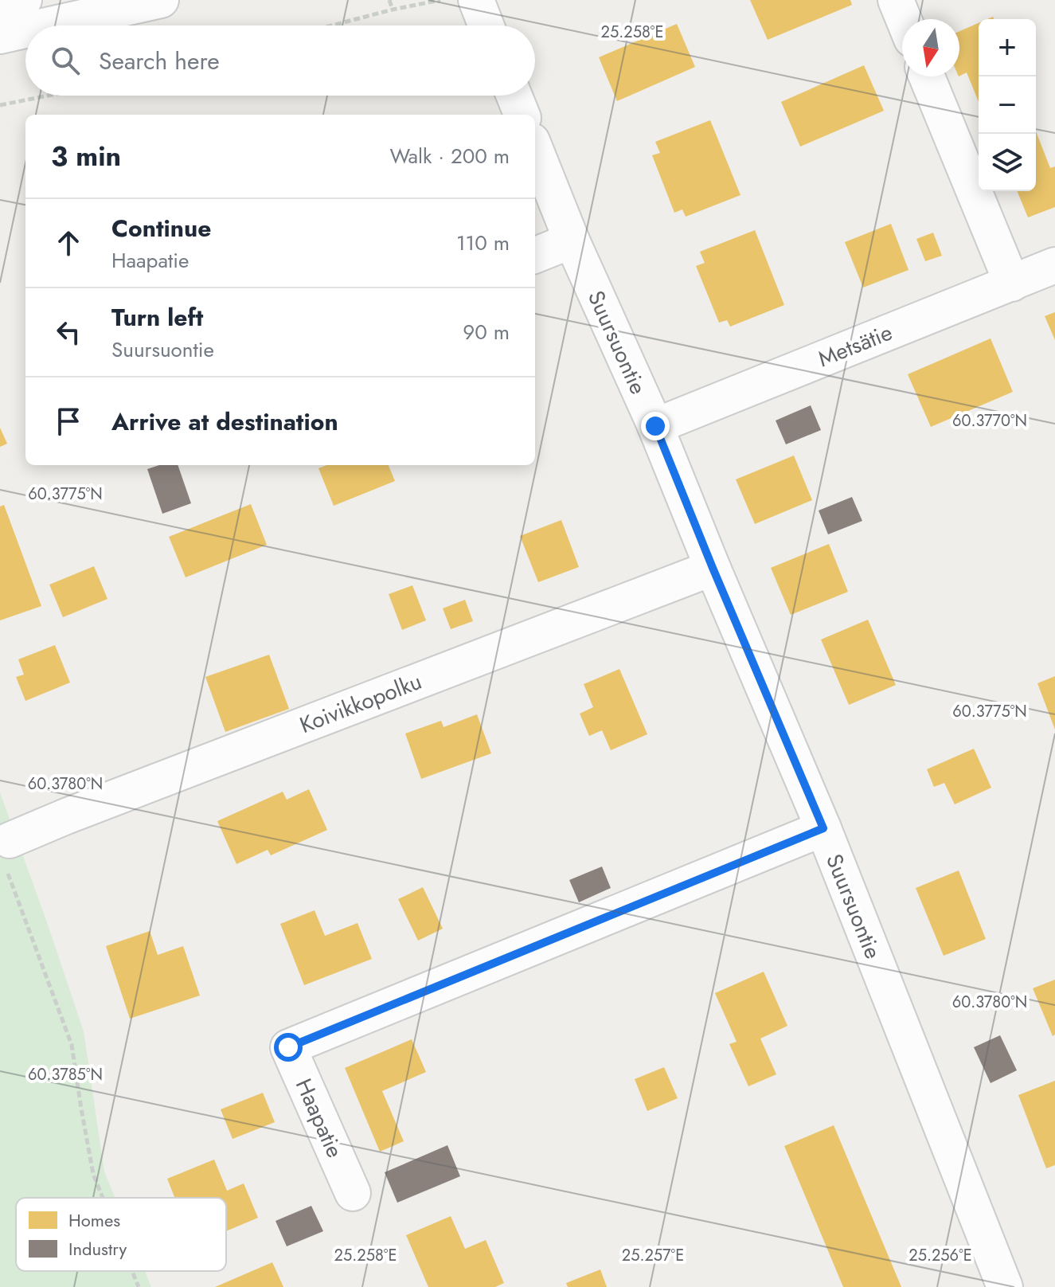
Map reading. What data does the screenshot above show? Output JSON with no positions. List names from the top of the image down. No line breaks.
{"streets":{"street":["Suursuontie","Metsätie","Koivikkopolku","Haapatie"]},"crossings":[["Suursuontie","Metsätie"],["Suursuontie","Koivikkopolku"],["Suursuontie","Haapatie"]],"legend":["Homes","Industry"],"north":"bottom","page":{"map_buttons":["+","−"],"search":"Search here","heading":["3 min","Walk · 200 m"],"list":[["Continue","Haapatie","110 m"],["Turn left","Suursuontie","90 m"],"Arrive at destination"]},"coordinates":["25.258°E","60.3770°N","60.3775°N","60.3780°N","60.3785°N","25.257°E","25.256°E"]}
